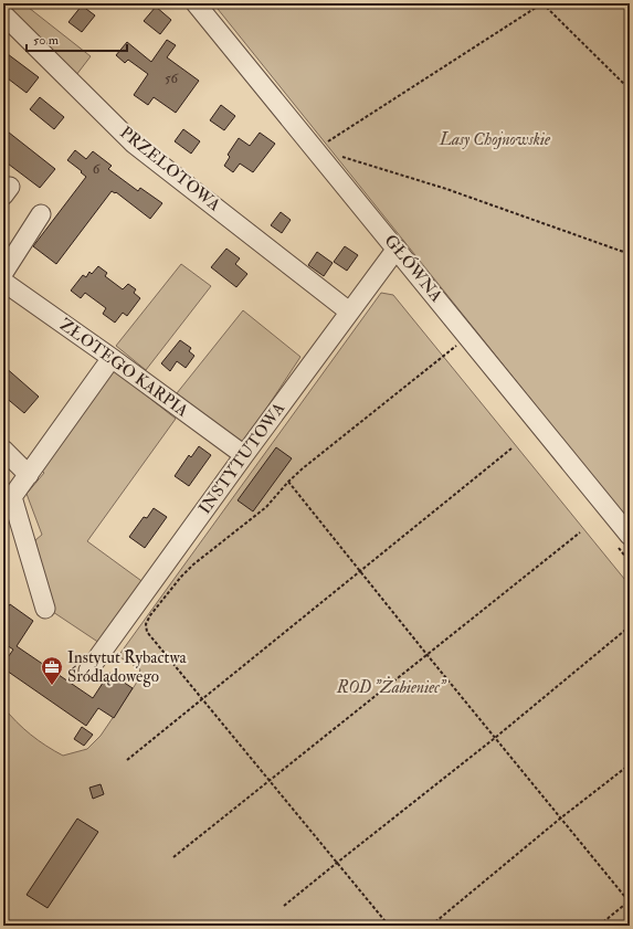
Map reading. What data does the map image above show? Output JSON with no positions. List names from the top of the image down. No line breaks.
{"streets":{"street":["PRZELOTOWA","GŁÓWNA","ZŁOTEGO KARPIA","INSTYTUTOWA"]},"crossings":[["PRZELOTOWA","INSTYTUTOWA"],["GŁÓWNA","INSTYTUTOWA"],["ZŁOTEGO KARPIA","INSTYTUTOWA"]],"parks":["Lasy Chojnowskie","ROD \"Żabieniec\""],"places":{"office":["Instytut Rybactwa Śródlądowego"]},"house_numbers":["56","6"],"scale_bar":"50 m"}
